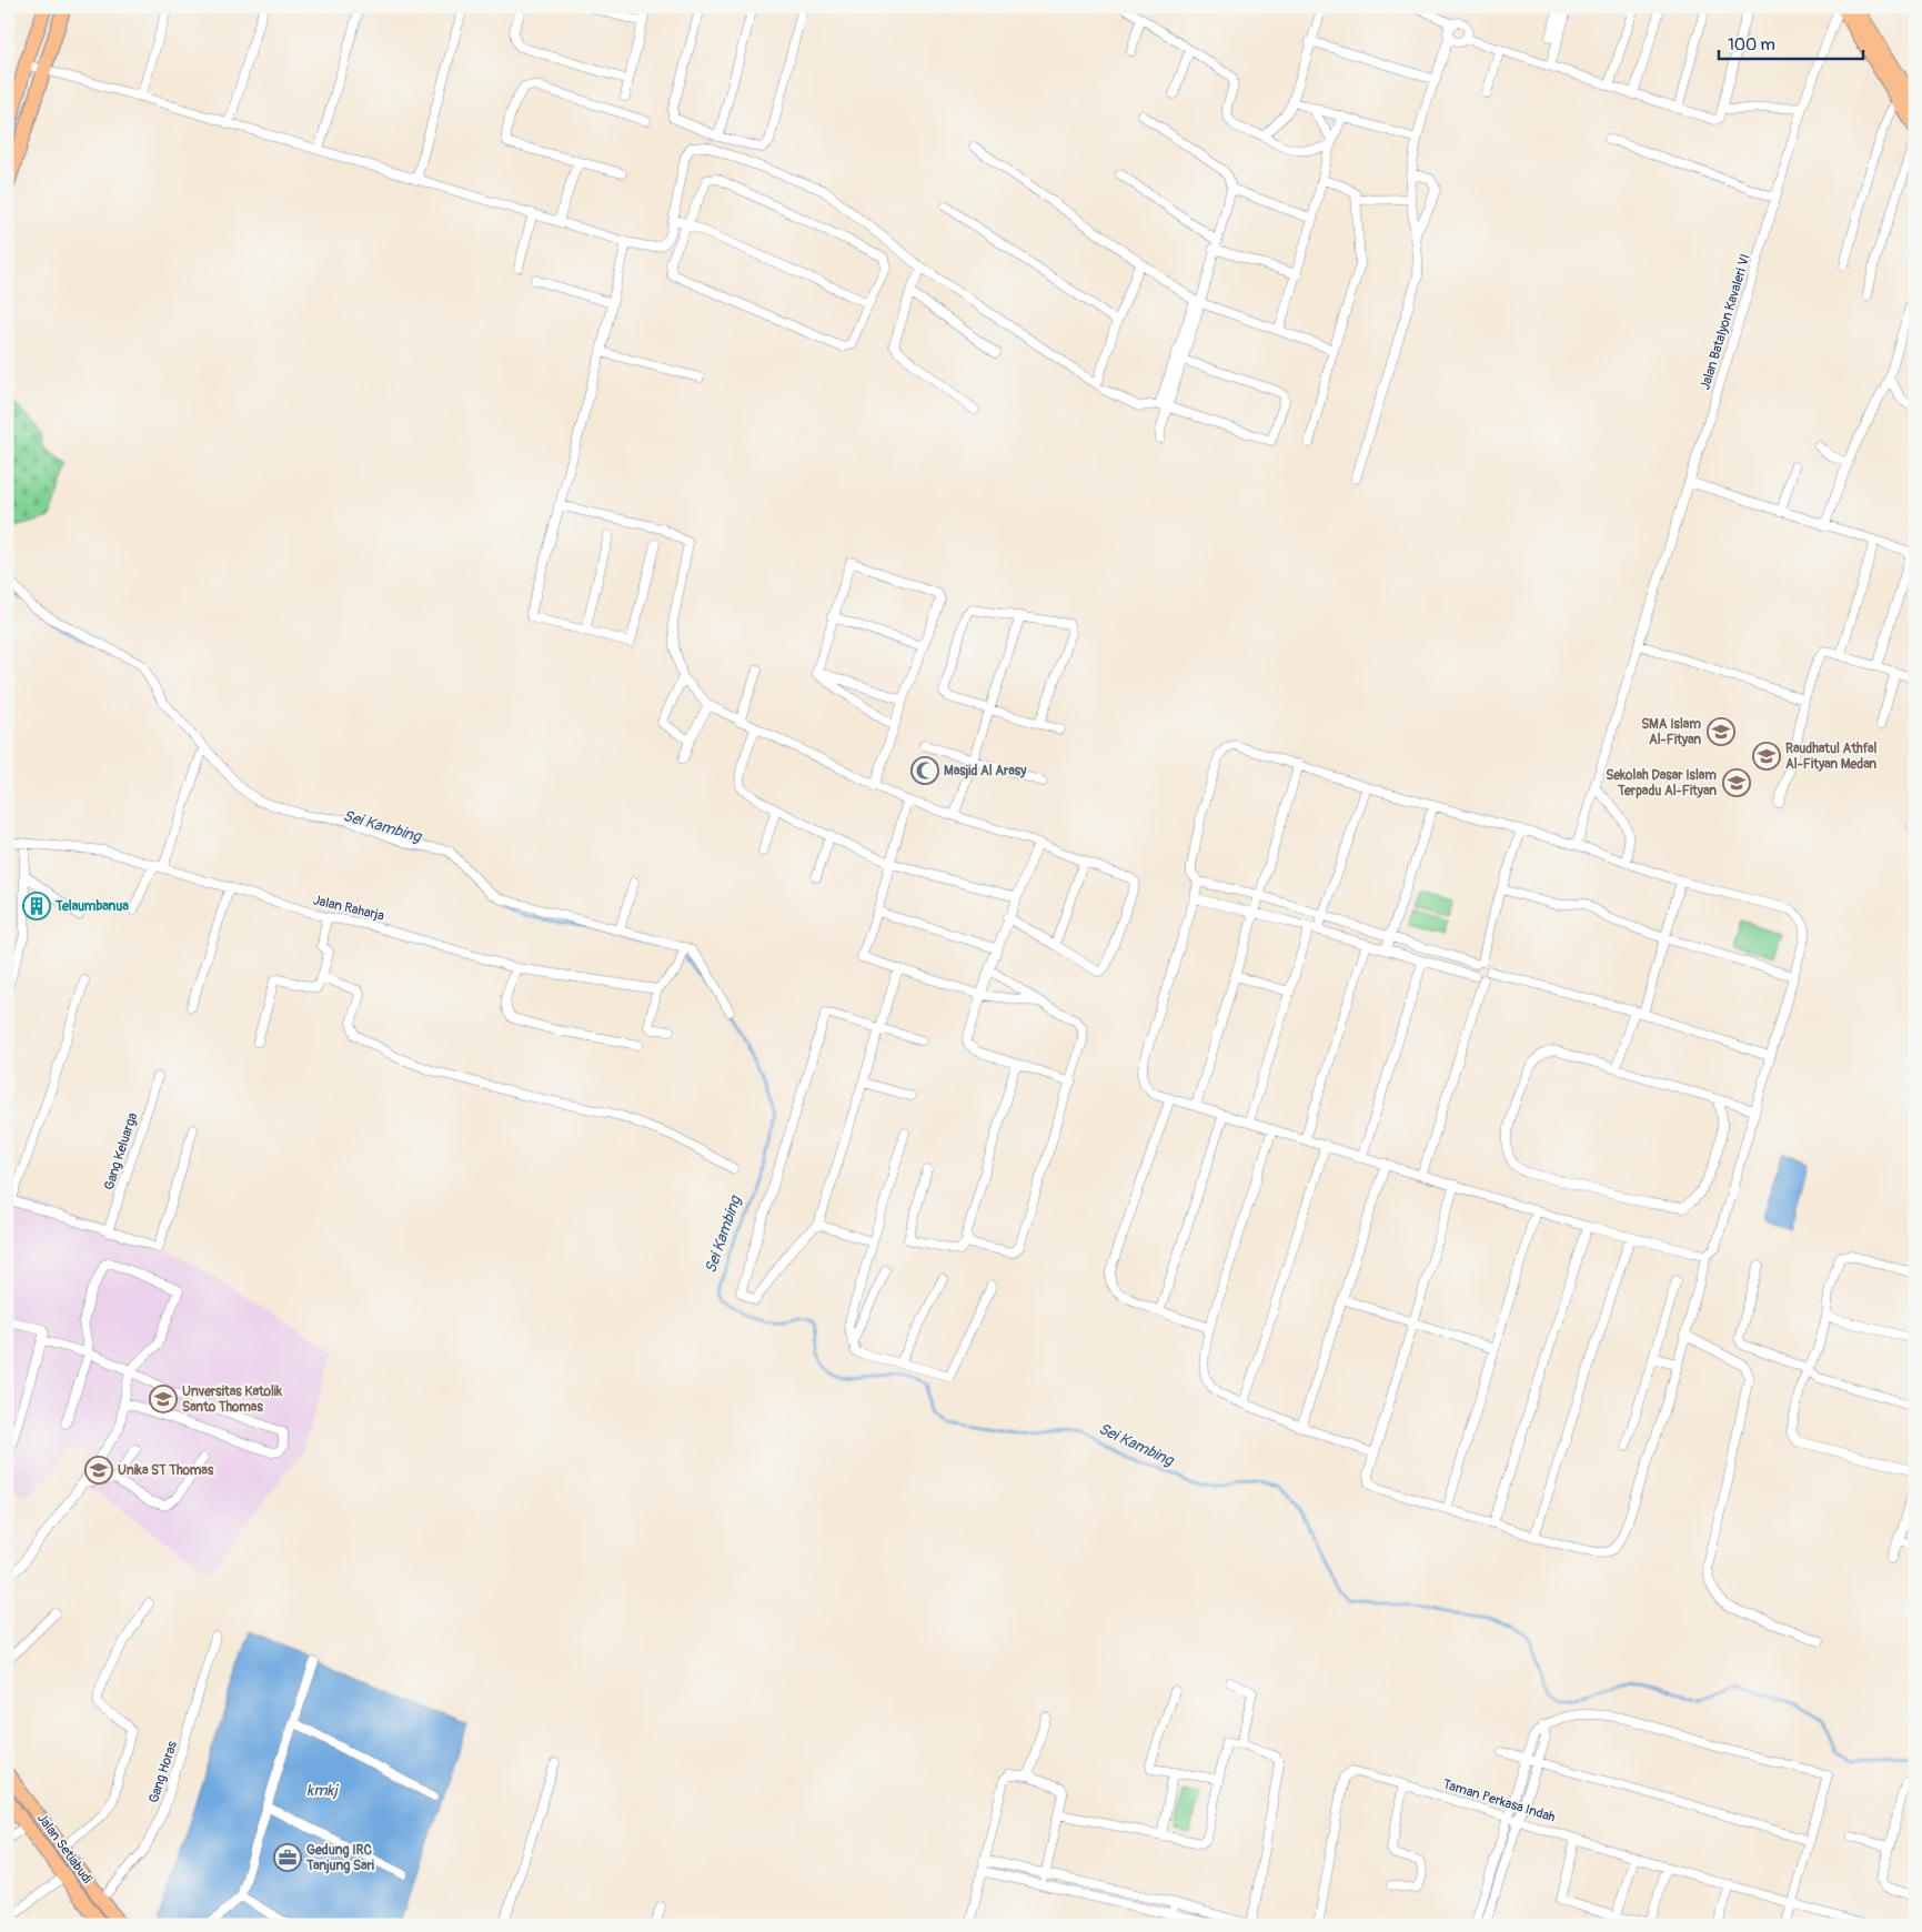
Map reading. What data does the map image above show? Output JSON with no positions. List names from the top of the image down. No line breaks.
{"streets":{"main road":["Jalan Setiabudi"],"street":["Jalan Batalyon Kavaleri VI","Jalan Raharja","Gang Keluarga","Gang Horas","Taman Perkasa Indah"]},"crossings":[["Gang Horas","Jalan Setiabudi"]],"water":["Sei Kambing","kmkj"],"places":{"school or university":["SMA Islam Al-Fityan","Raudhatul Athfal Al-Fityan Medan","Sekolah Dasar Islam Terpadu Al-Fityan","Unversitas Katolik Santo Thomas","Unika ST Thomas"],"mosque":["Masjid Al Arasy"],"building":["Telaumbanua"],"office":["Gedung IRC Tanjung Sari"]},"scale_bar":"100 m"}
